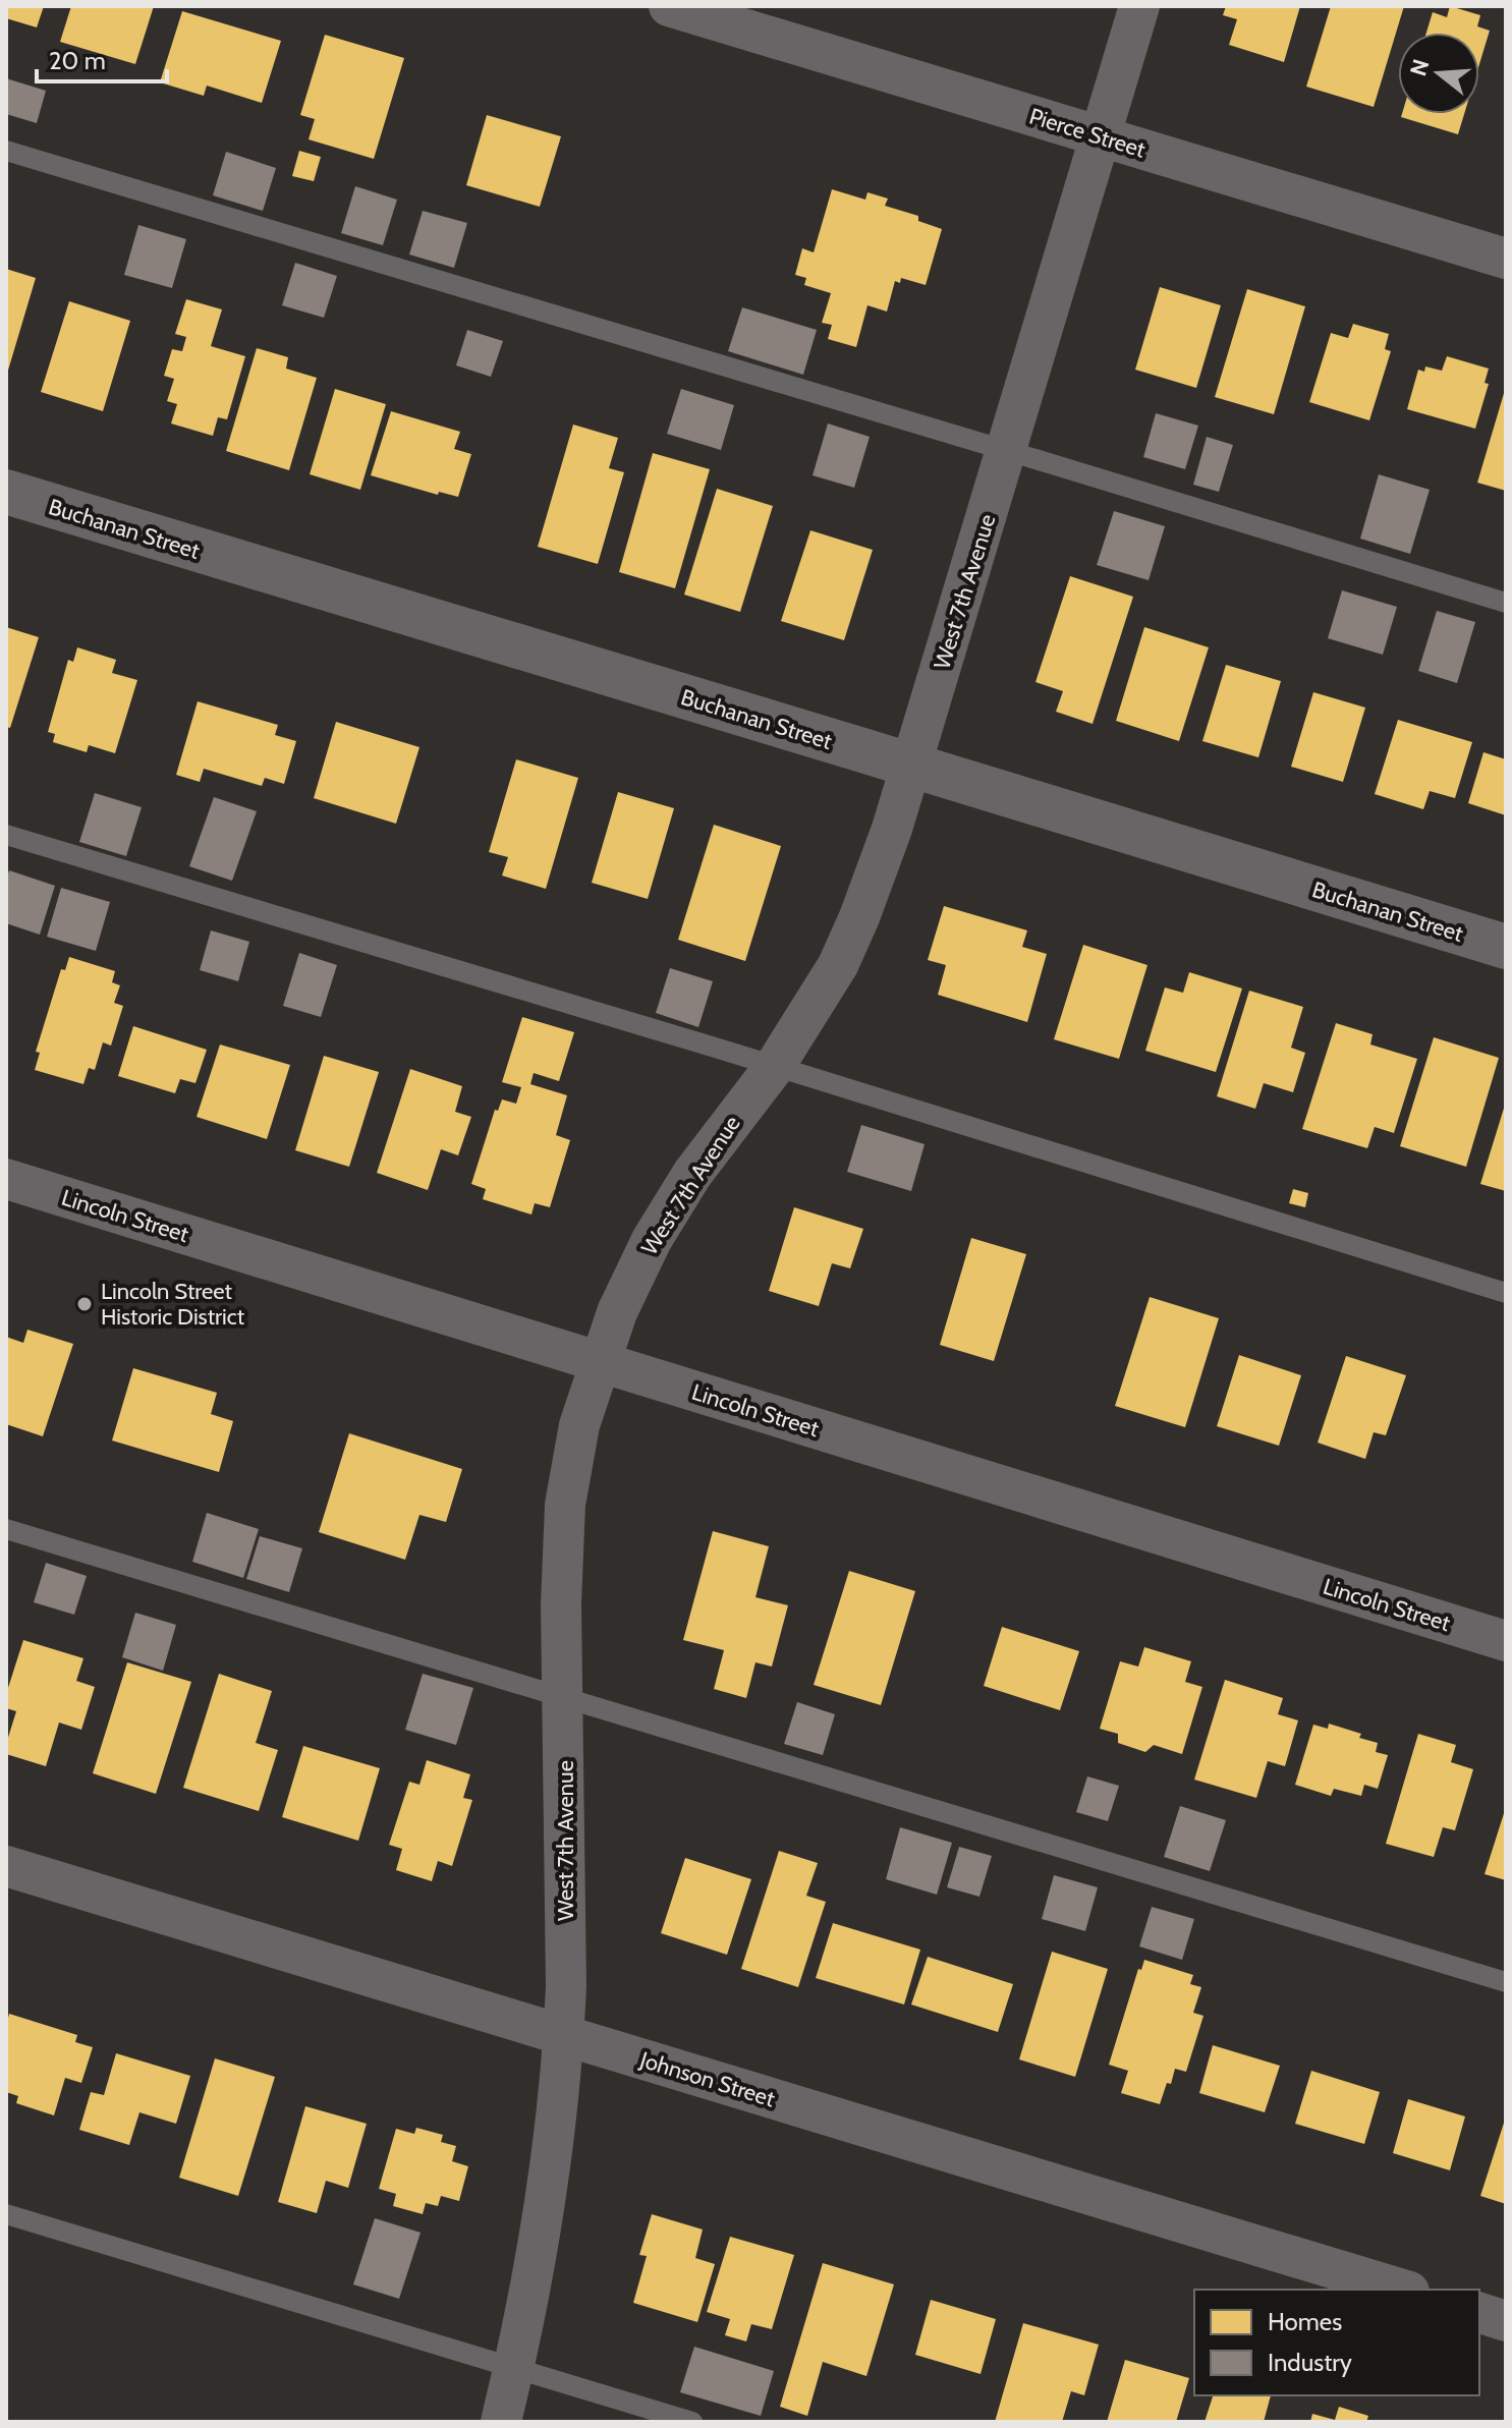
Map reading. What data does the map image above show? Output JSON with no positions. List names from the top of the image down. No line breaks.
{"streets":{"street":["Pierce Street","Buchanan Street","West 7th Avenue","Lincoln Street","Johnson Street"]},"crossings":[["Pierce Street","West 7th Avenue"],["Buchanan Street","West 7th Avenue"],["West 7th Avenue","Lincoln Street"],["West 7th Avenue","Johnson Street"]],"places":["Lincoln Street Historic District"],"legend":["Homes","Industry"],"scale_bar":"20 m","north":"left"}
